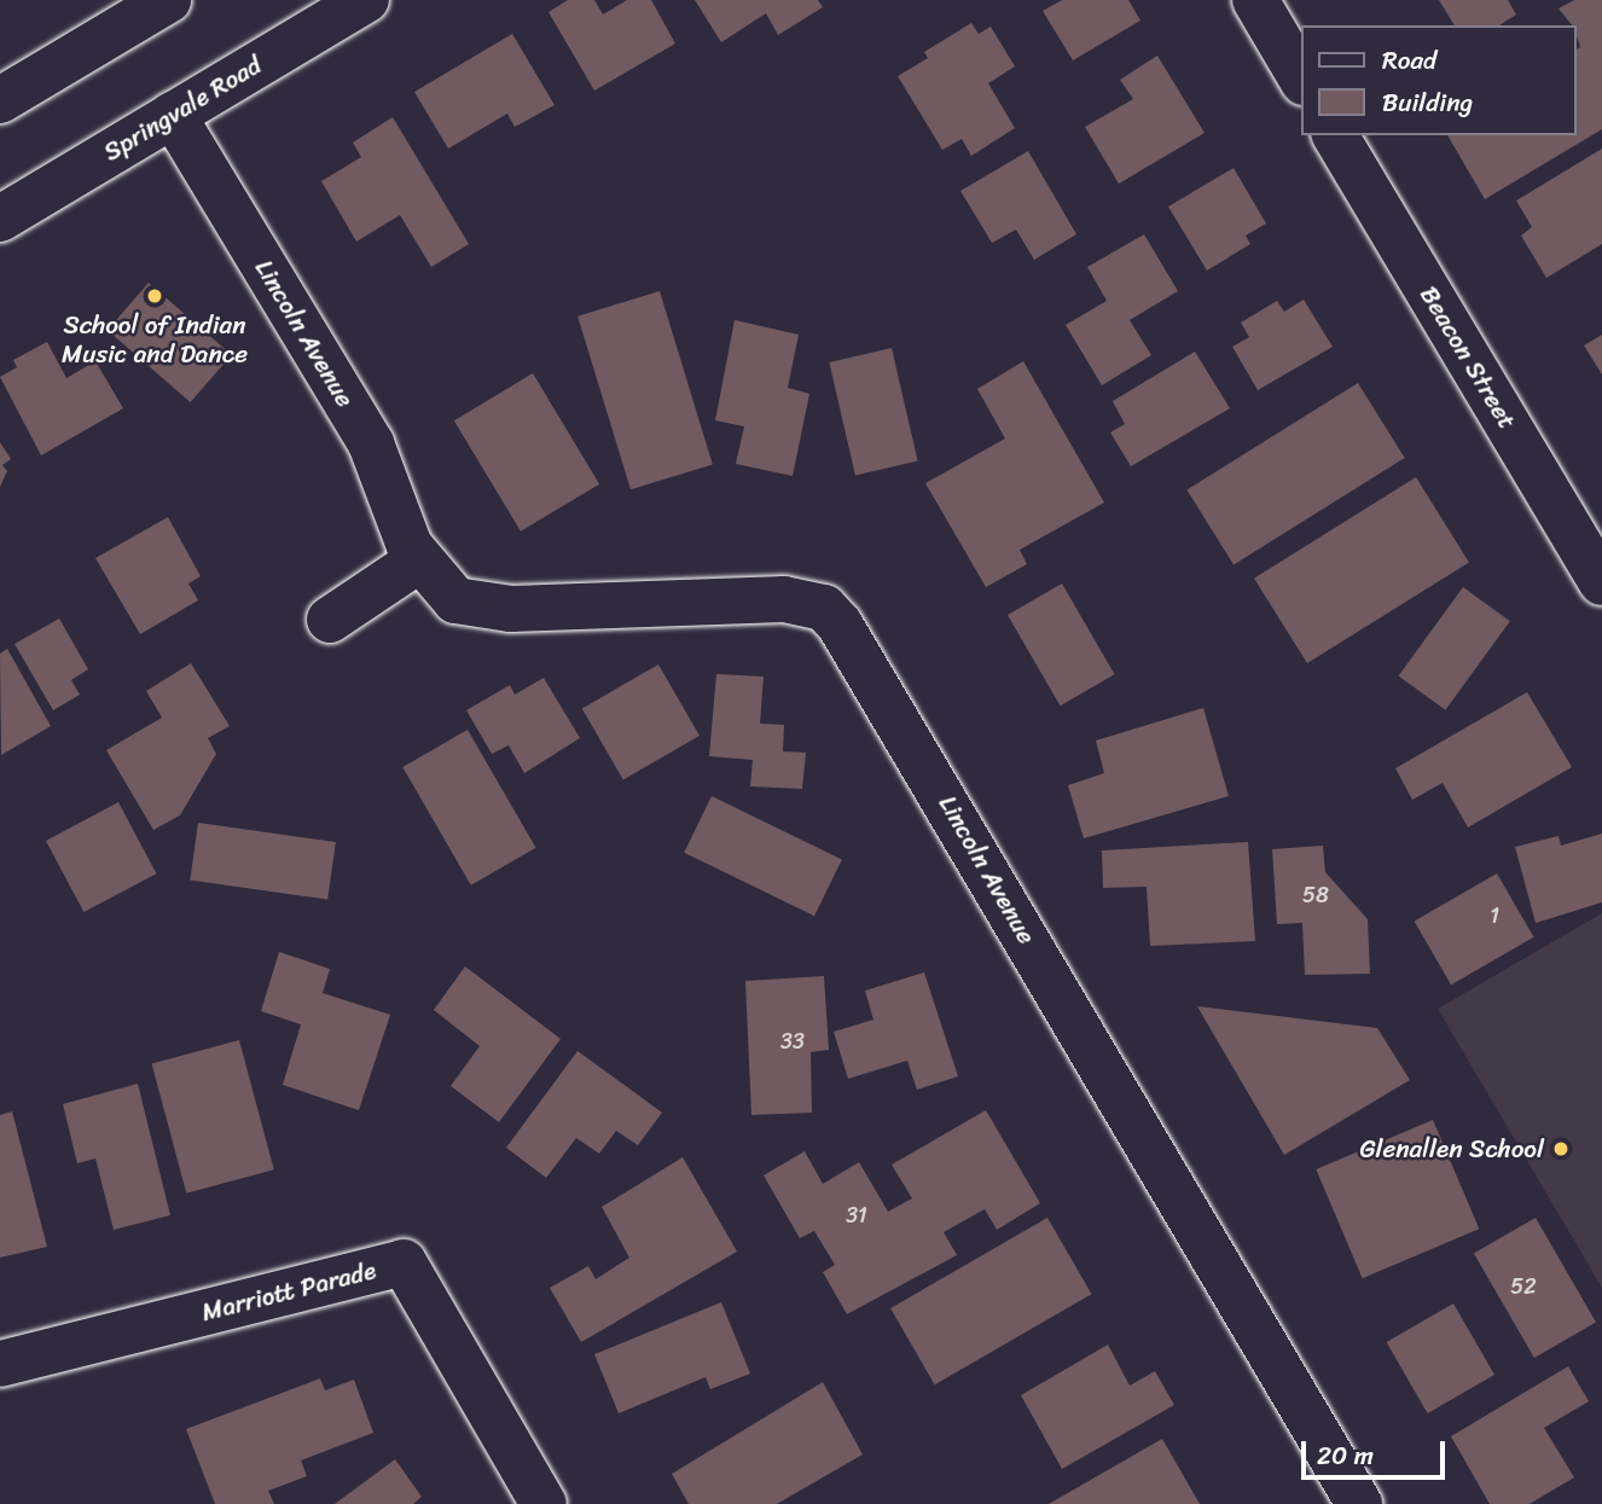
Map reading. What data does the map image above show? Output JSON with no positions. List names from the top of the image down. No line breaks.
{"streets":{"main road":["Springvale Road","Lincoln Avenue","Beacon Street","Marriott Parade"]},"crossings":[["Springvale Road","Lincoln Avenue"]],"places":["School of Indian Music and Dance","Glenallen School"],"house_numbers":["58","1","33","31","52"],"legend":["Road","Building"],"scale_bar":"20 m"}
